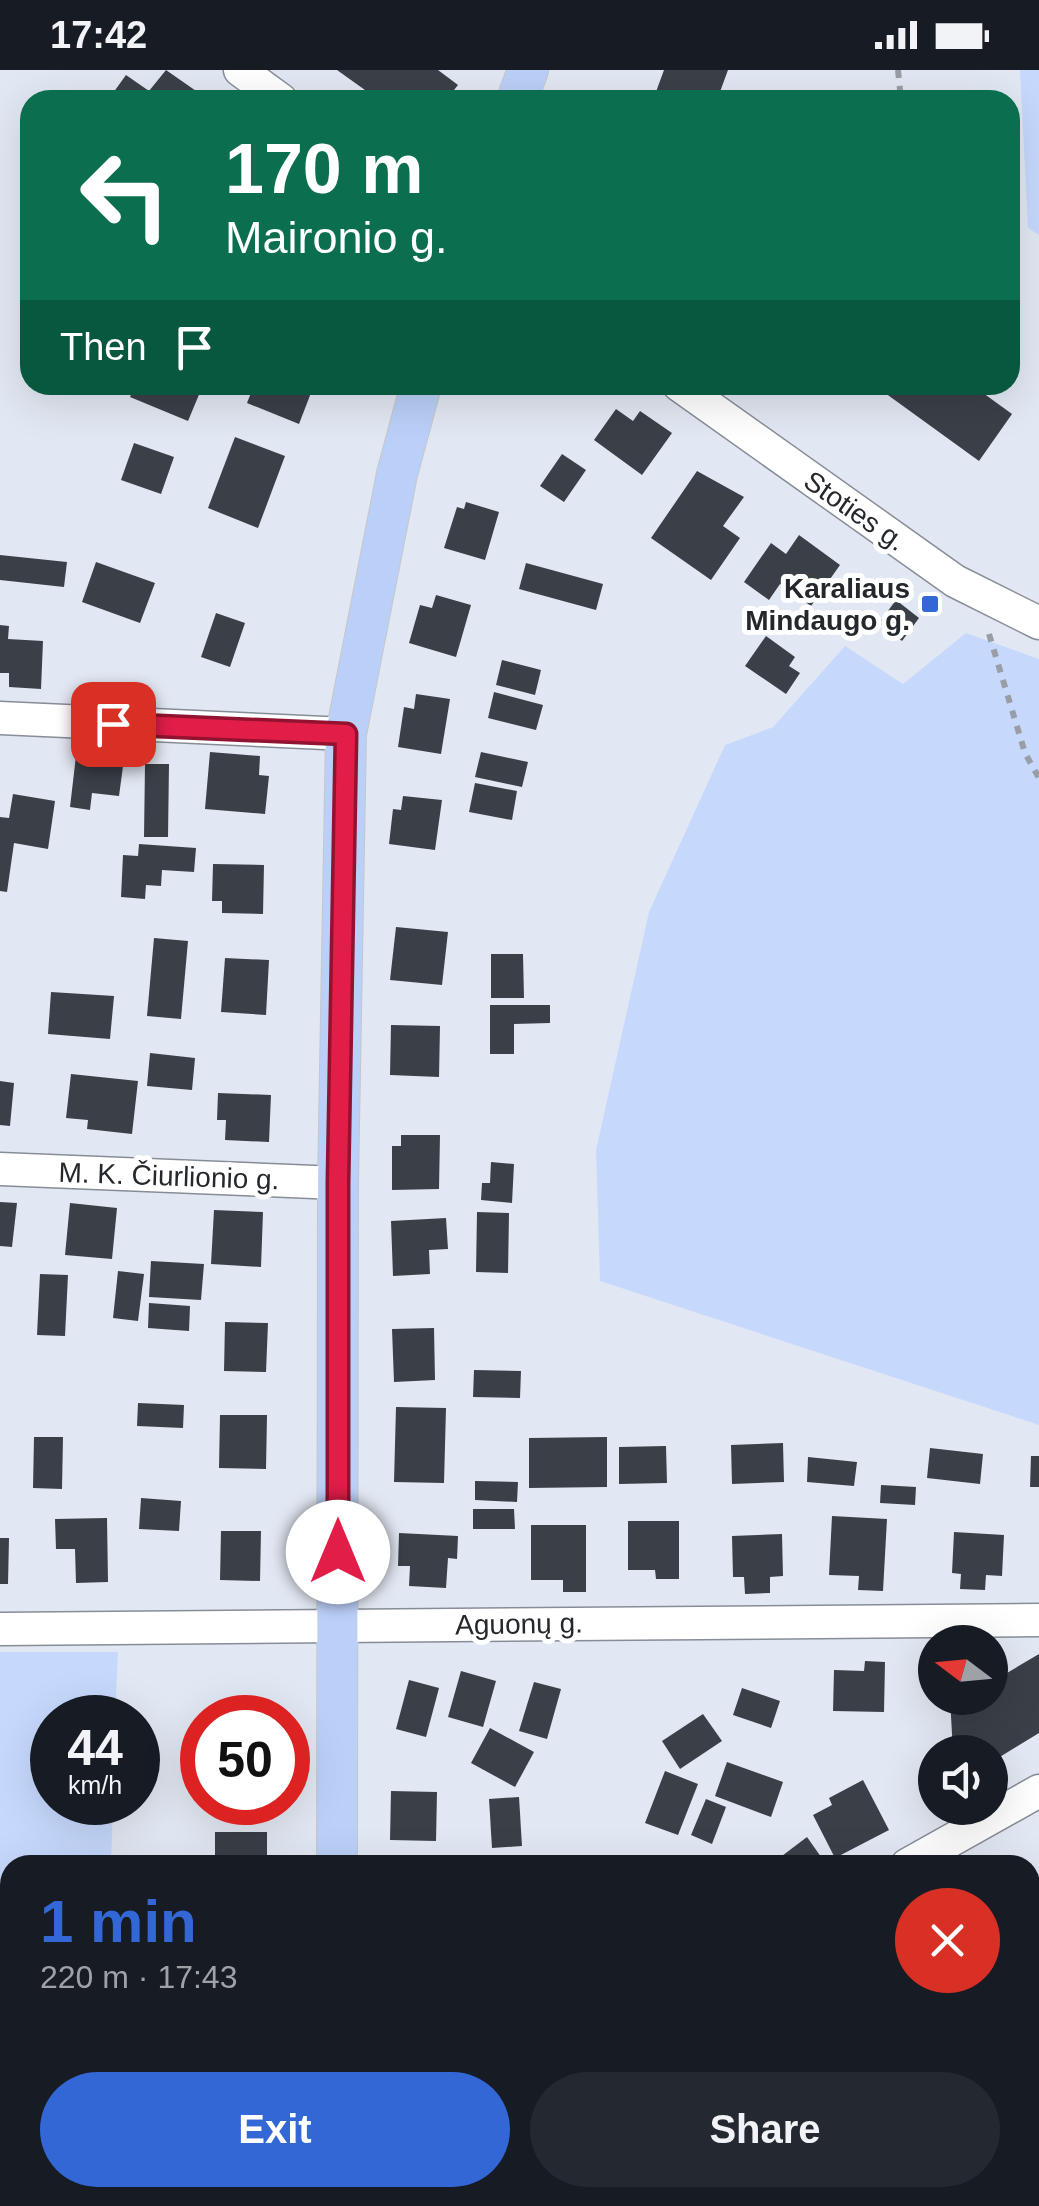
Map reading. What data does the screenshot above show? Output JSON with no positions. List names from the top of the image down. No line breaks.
{"streets":{"street":["Stoties g.","M. K. Čiurlionio g.","Aguonų g."]},"places":{"transit":["Karaliaus Mindaugo g."]},"north":"left","page":{"status":"17:42","turn":["170 m","Maironio g."],"then":"Then","speed":"44 km/h","limit":"50","heading":["1 min","220 m · 17:43"],"buttons":["Exit","Share"]}}
